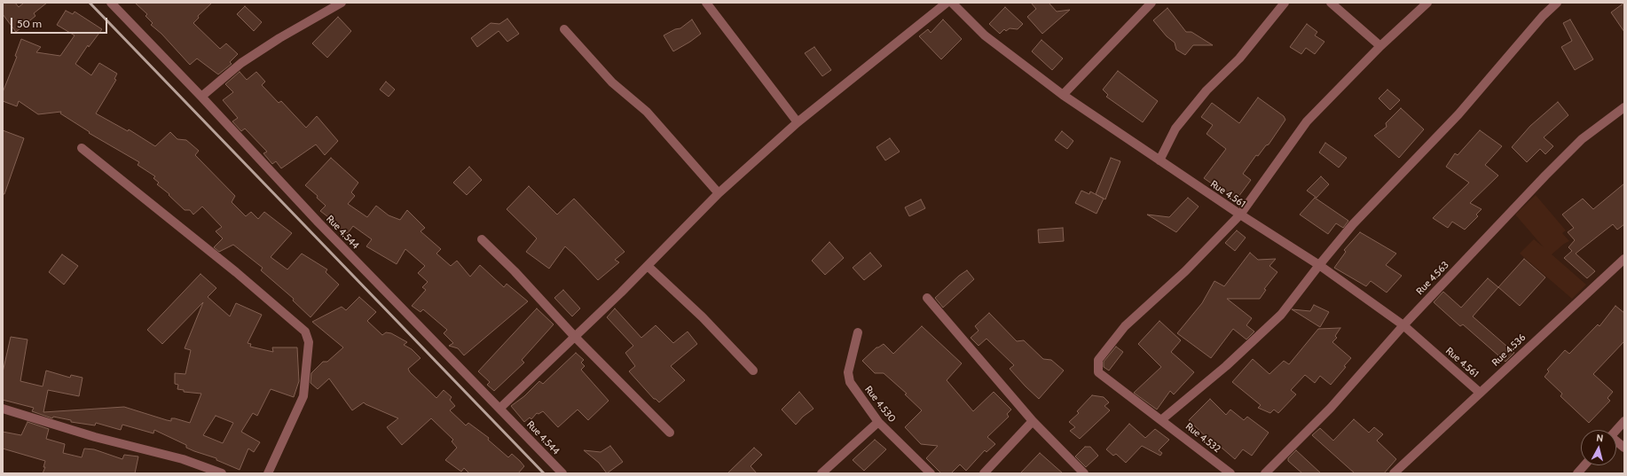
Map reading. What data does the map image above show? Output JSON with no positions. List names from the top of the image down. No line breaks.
{"streets":{"street":["Rue 4.561","Rue 4.544","Rue 4.563","Rue 4.536","Rue 4.530","Rue 4.532"]},"crossings":[["Rue 4.561","Rue 4.563"],["Rue 4.561","Rue 4.536"],["Rue 4.561","Rue 4.532"]],"scale_bar":"50 m","north":"top"}
